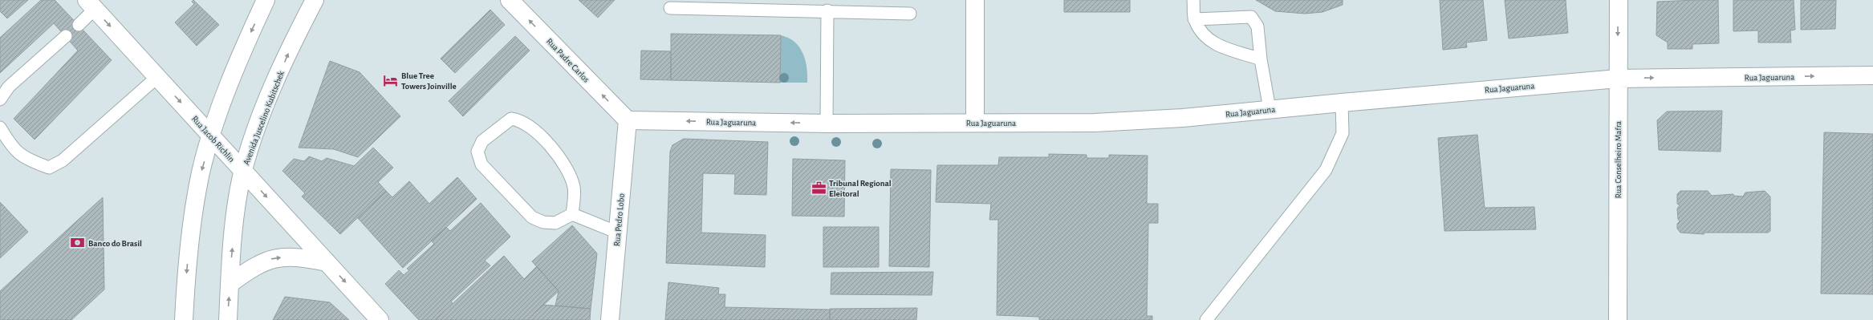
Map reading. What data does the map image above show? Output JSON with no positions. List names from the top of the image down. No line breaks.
{"streets":{"street":["Rua Padre Carlos","Rua Jaguaruna","Avenida Juscelino Kubitschek","Rua Jacob Richlin","Rua Conselheiro Mafra","Rua Pedro Lobo"]},"crossings":[["Rua Padre Carlos","Rua Jaguaruna"],["Rua Padre Carlos","Rua Pedro Lobo"],["Rua Jaguaruna","Rua Conselheiro Mafra"],["Rua Jaguaruna","Rua Pedro Lobo"],["Avenida Juscelino Kubitschek","Rua Jacob Richlin"]],"one_way":["Rua Padre Carlos","Rua Jacob Richlin"],"places":{"hotel":["Blue Tree Towers Joinville"],"office":["Tribunal Regional Eleitoral"],"bank":["Banco do Brasil"]}}
